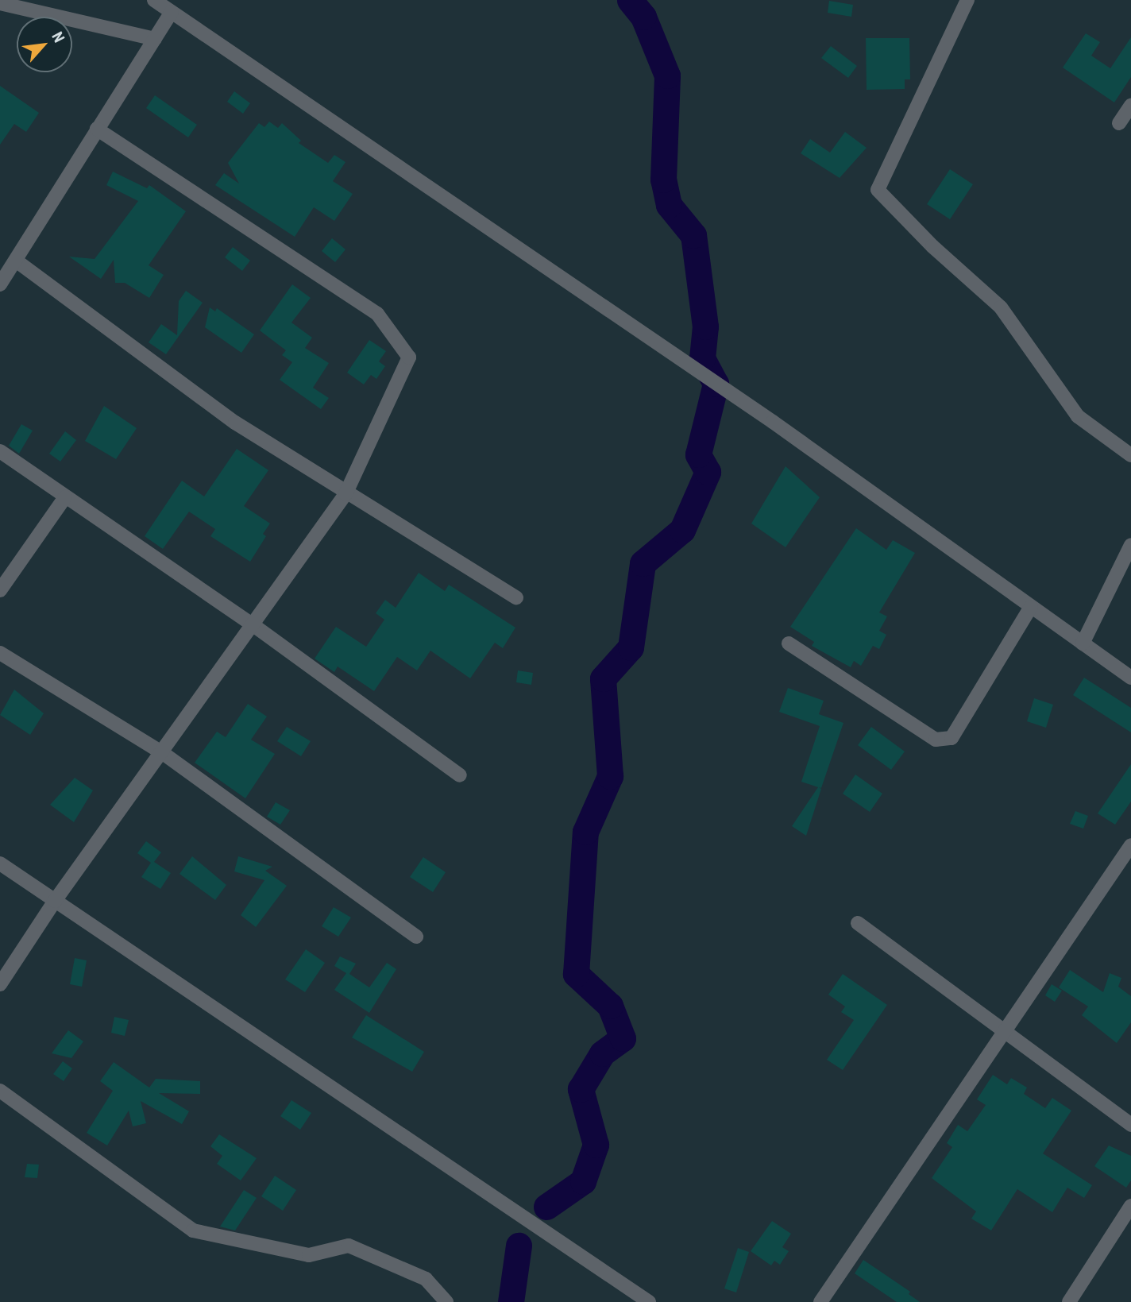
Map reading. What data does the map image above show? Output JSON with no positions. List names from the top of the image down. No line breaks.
{"north":"top right"}
